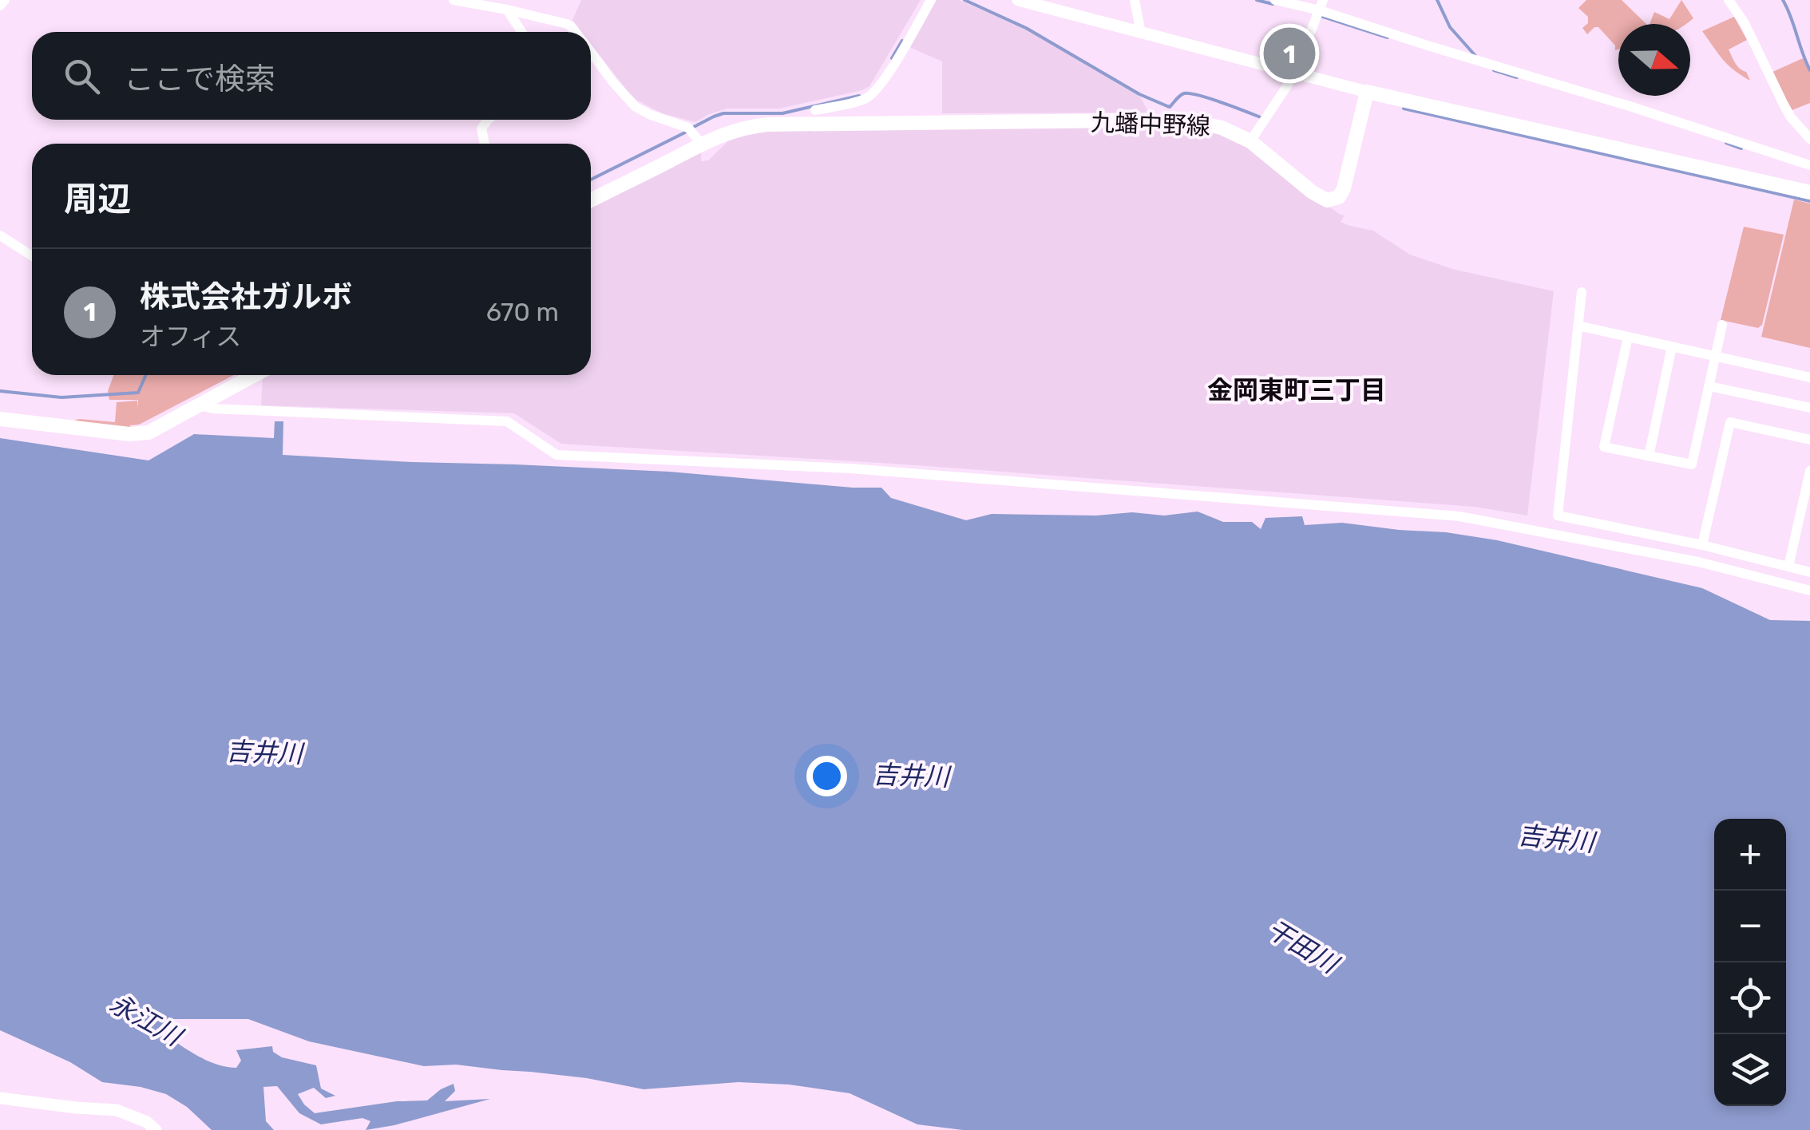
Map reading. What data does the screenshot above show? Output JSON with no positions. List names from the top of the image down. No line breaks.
{"streets":{"main road":["九蟠中野線"]},"districts":["金岡東町三丁目"],"water":["吉井川","干田川","永江川"],"north":"right","page":{"pins":"1","search":"ここで検索","heading":"周辺","list":[{"mark":"1","name":"株式会社ガルボ","note":"オフィス","value":"670 m"}],"map_buttons":["+","−"]}}
